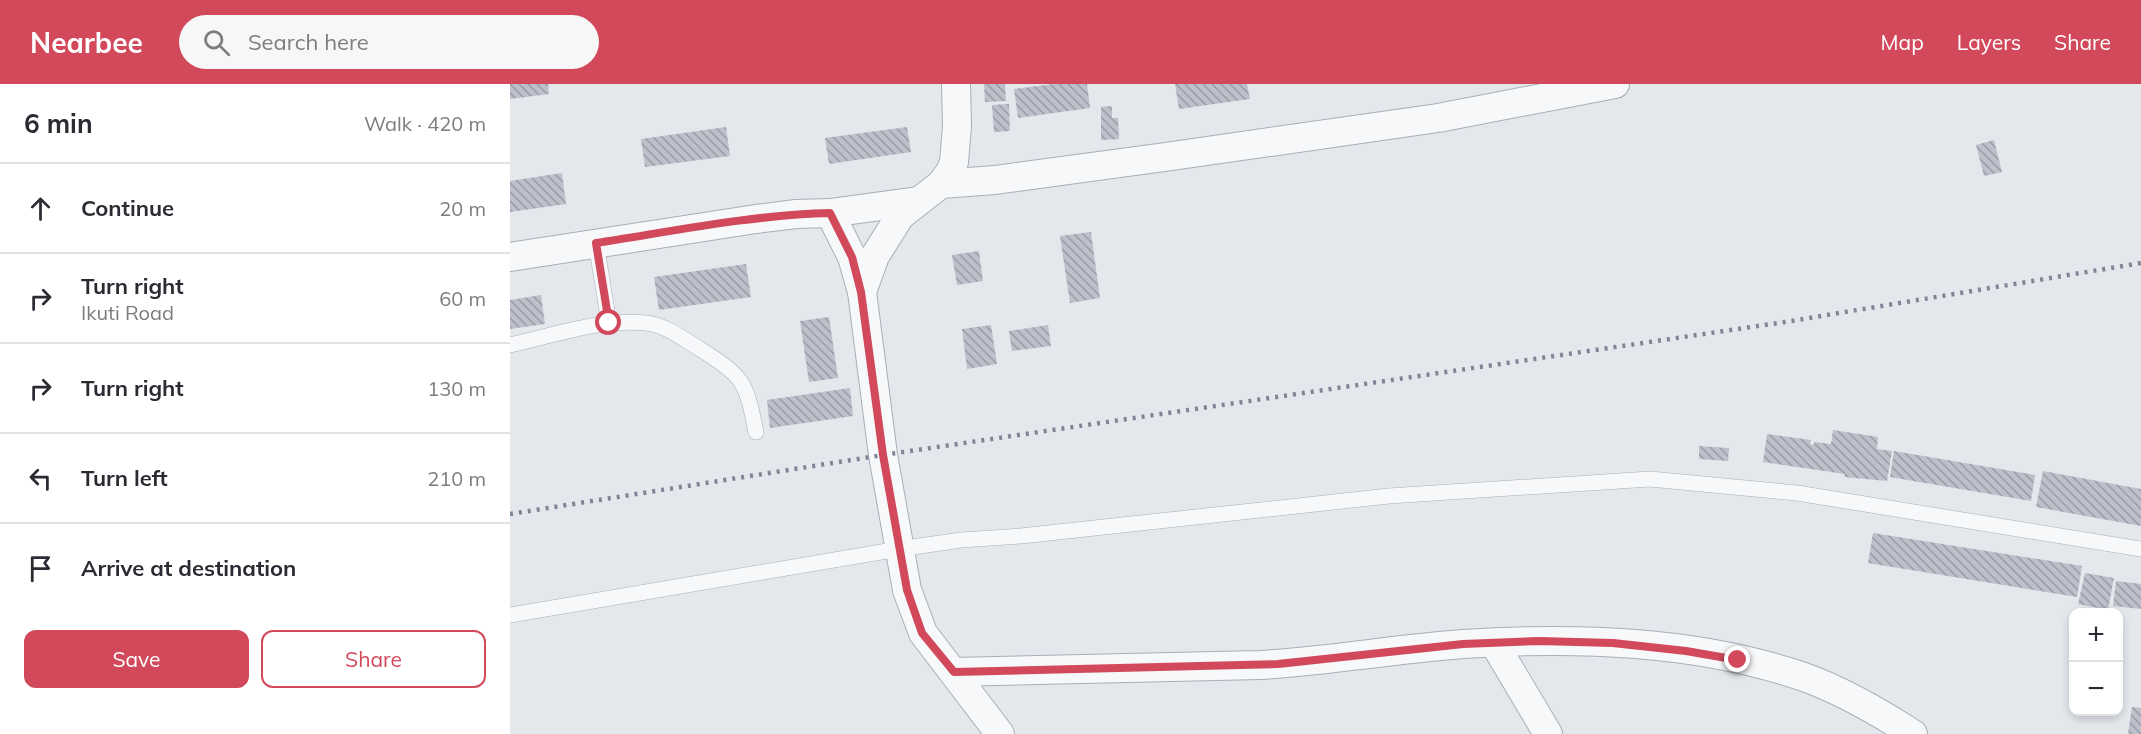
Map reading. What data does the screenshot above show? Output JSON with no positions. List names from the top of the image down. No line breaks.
{"page":{"header":"Nearbee","search":"Search here","nav":["Map","Layers","Share"],"heading":["6 min","Walk · 420 m"],"list":[["Continue","20 m"],["Turn right","Ikuti Road","60 m"],["Turn right","130 m"],["Turn left","210 m"],"Arrive at destination"],"map_buttons":["+","−"],"buttons":["Save","Share"]}}
